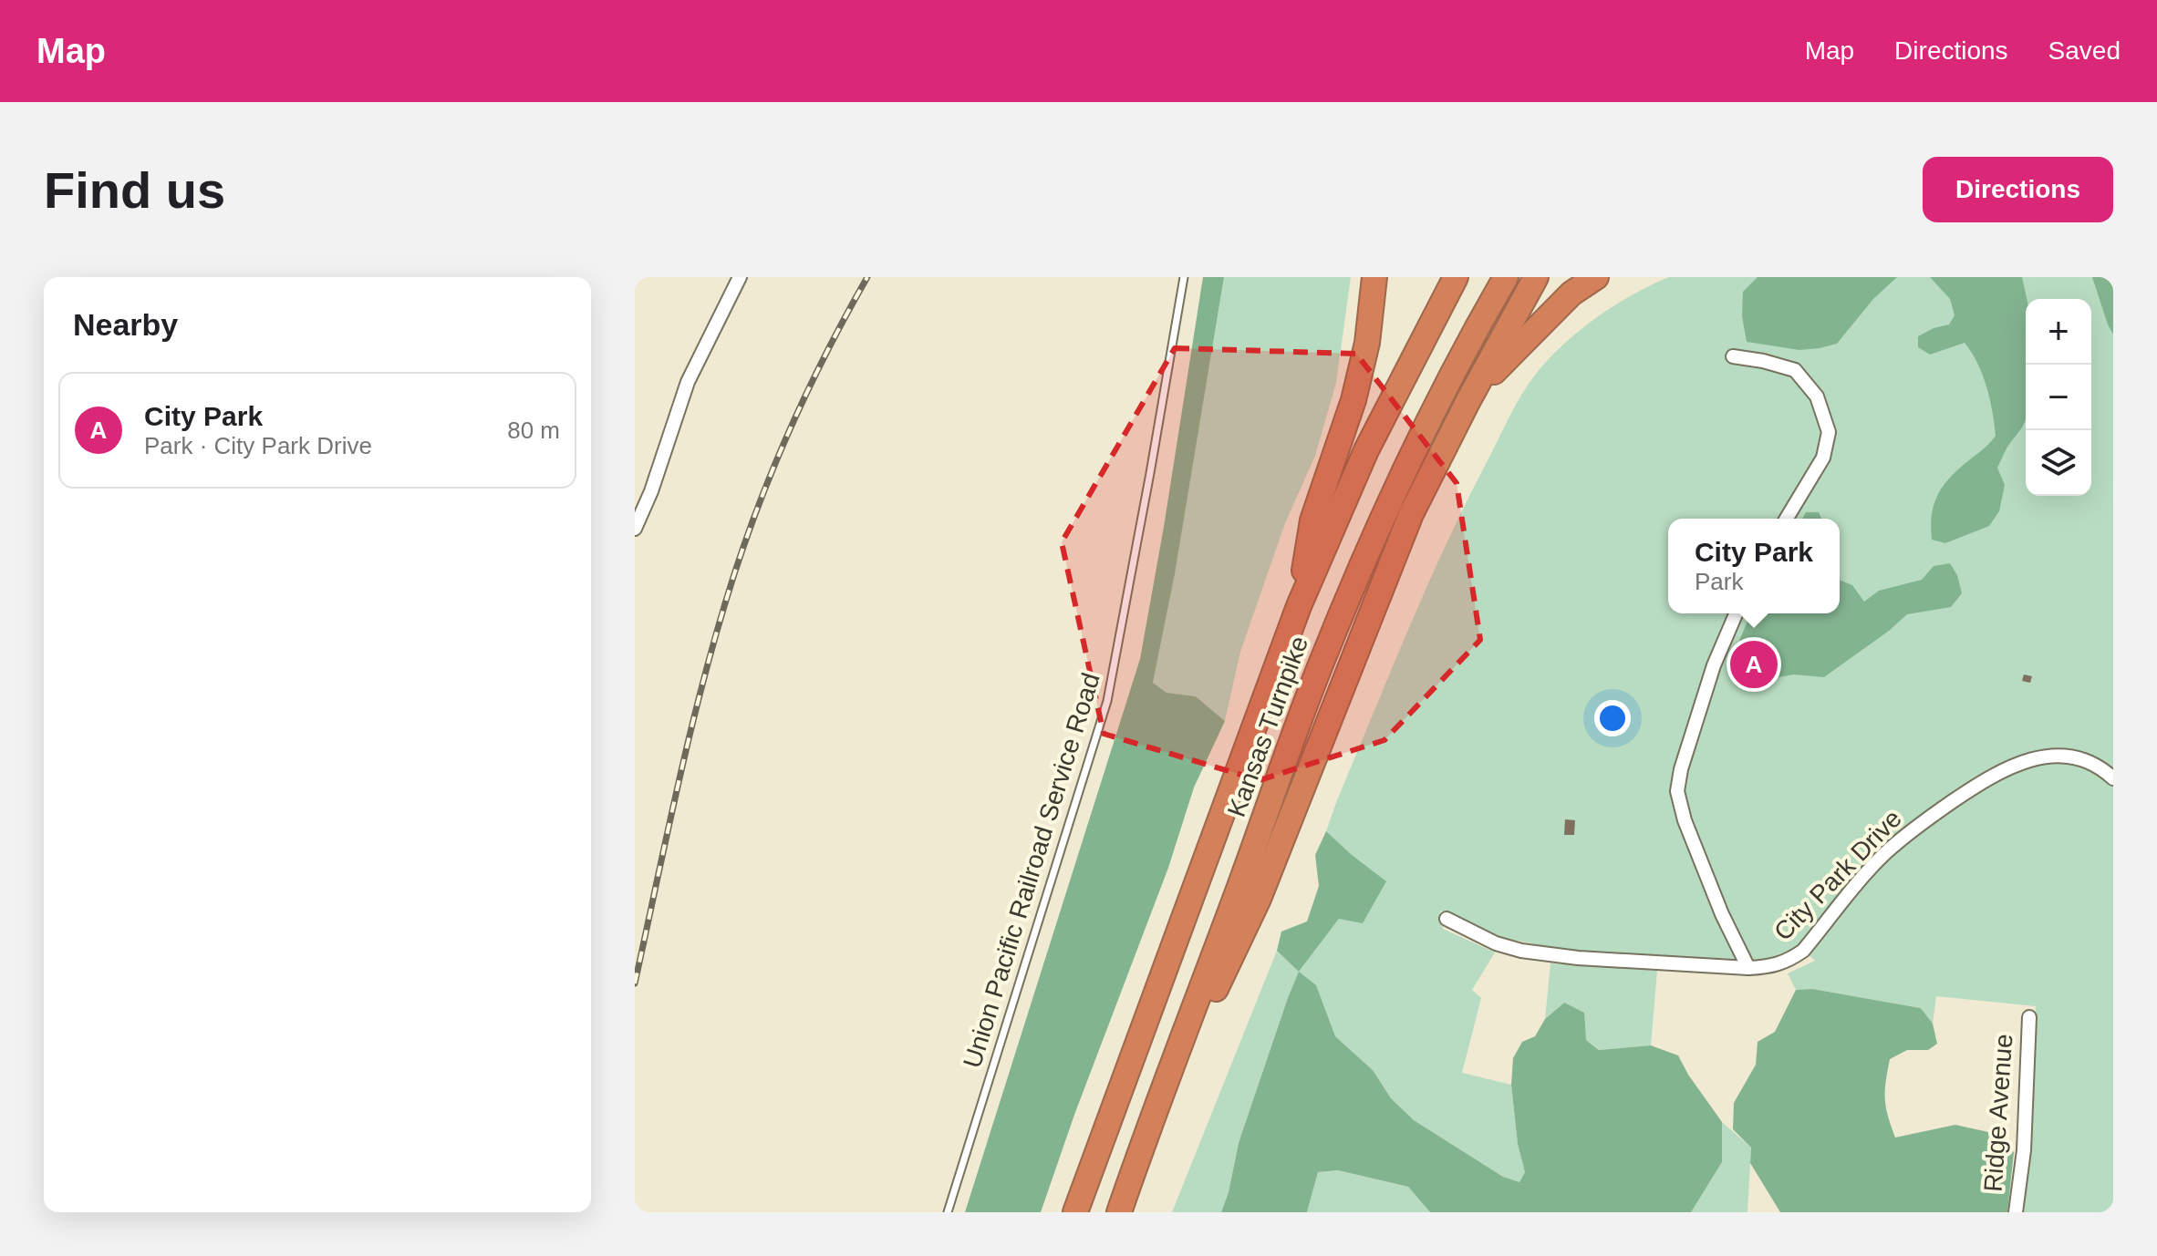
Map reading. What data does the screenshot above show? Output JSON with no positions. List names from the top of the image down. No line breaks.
{"streets":{"highway":["Kansas Turnpike"],"street":["City Park Drive","Ridge Avenue"],"lane":["Union Pacific Railroad Service Road"]},"page":{"header":"Map","nav":["Map","Directions","Saved"],"buttons":"Directions","title":"Find us","heading":"Nearby","map_buttons":["+","−"],"list":[{"mark":"A","name":"City Park","note":"Park · City Park Drive","value":"80 m"}],"popup":["City Park","Park"],"pins":"A"}}
